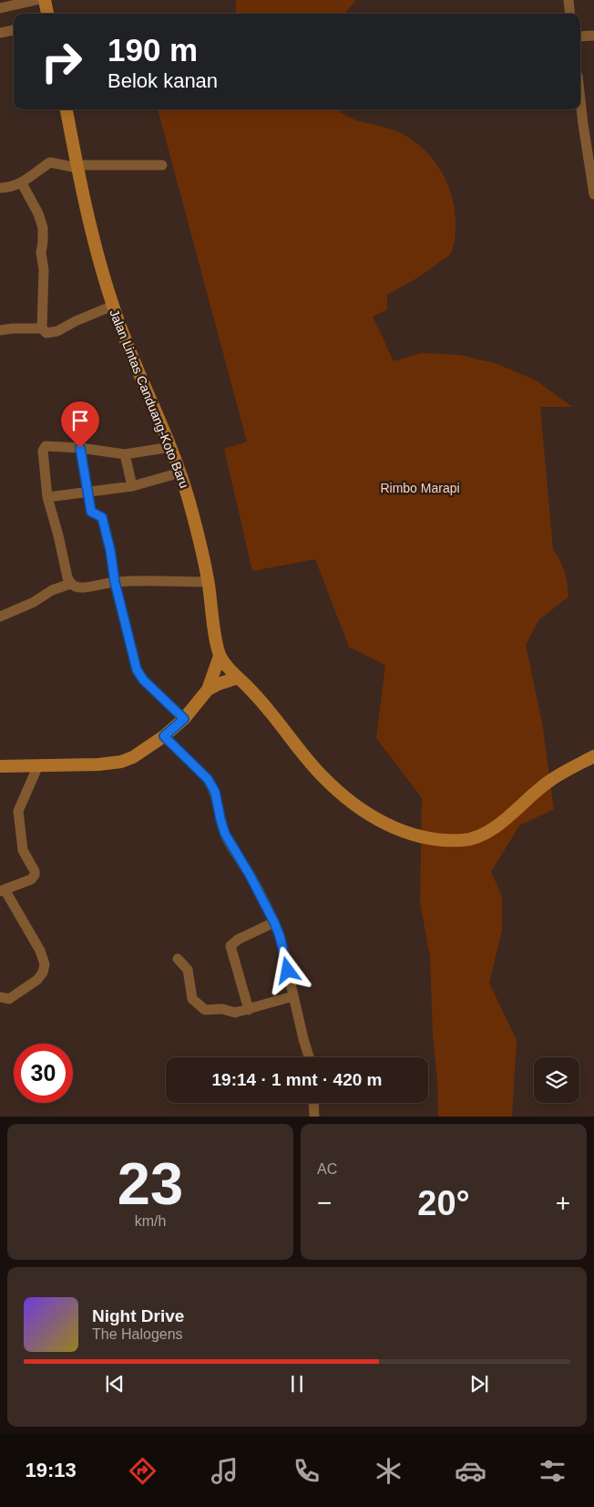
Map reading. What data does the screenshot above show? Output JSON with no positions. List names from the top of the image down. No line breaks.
{"streets":{"main road":["Jalan Lintas Canduang-Koto Baru"]},"parks":["Rimbo Marapi"],"page":{"turn":["190 m","Belok kanan"],"limit":"30","trip":"19:14 · 1 mnt · 420 m","tile":[["23","km/h"],"AC"],"heat":["−","20°","+"],"song":["Night Drive","The Halogens"],"tabs":"19:13"}}
